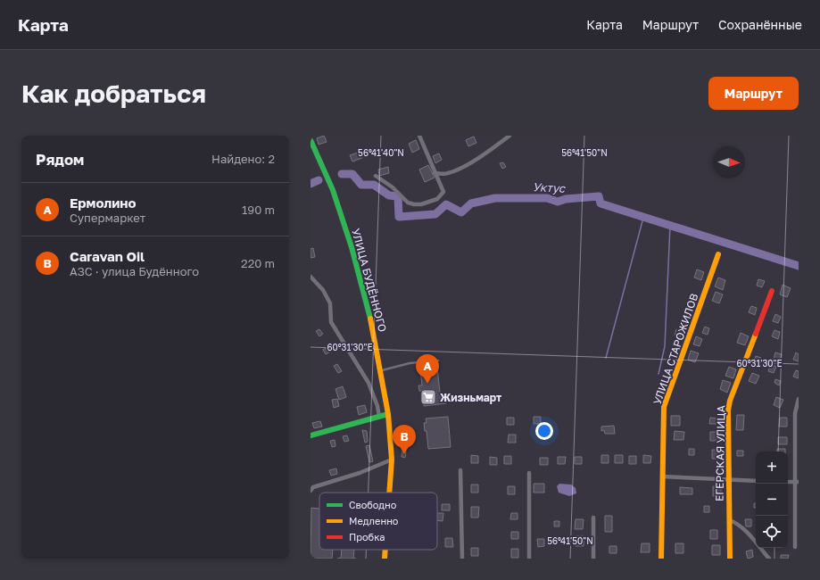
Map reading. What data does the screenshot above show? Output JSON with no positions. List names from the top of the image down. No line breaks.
{"streets":{"street":["УЛИЦА БУДЁННОГО","УЛИЦА СТАРОЖИЛОВ","ЕГЕРСКАЯ УЛИЦА"]},"water":["Уктус"],"places":{"supermarket":["Жизньмарт"]},"legend":["Свободно","Медленно","Пробка"],"north":"right","page":{"header":"Карта","nav":["Карта","Маршрут","Сохранённые"],"buttons":"Маршрут","title":"Как добраться","heading":["Рядом","Найдено: 2"],"list":[{"mark":"A","name":"Ермолино","note":"Супермаркет","value":"190 m"},{"mark":"B","name":"Caravan Oil","note":"АЗС · улица Будённого","value":"220 m"}],"pins":["A","B"],"map_buttons":["+","−"]},"coordinates":["56°41'40\"N","56°41'50\"N","60°31'30\"E"]}
